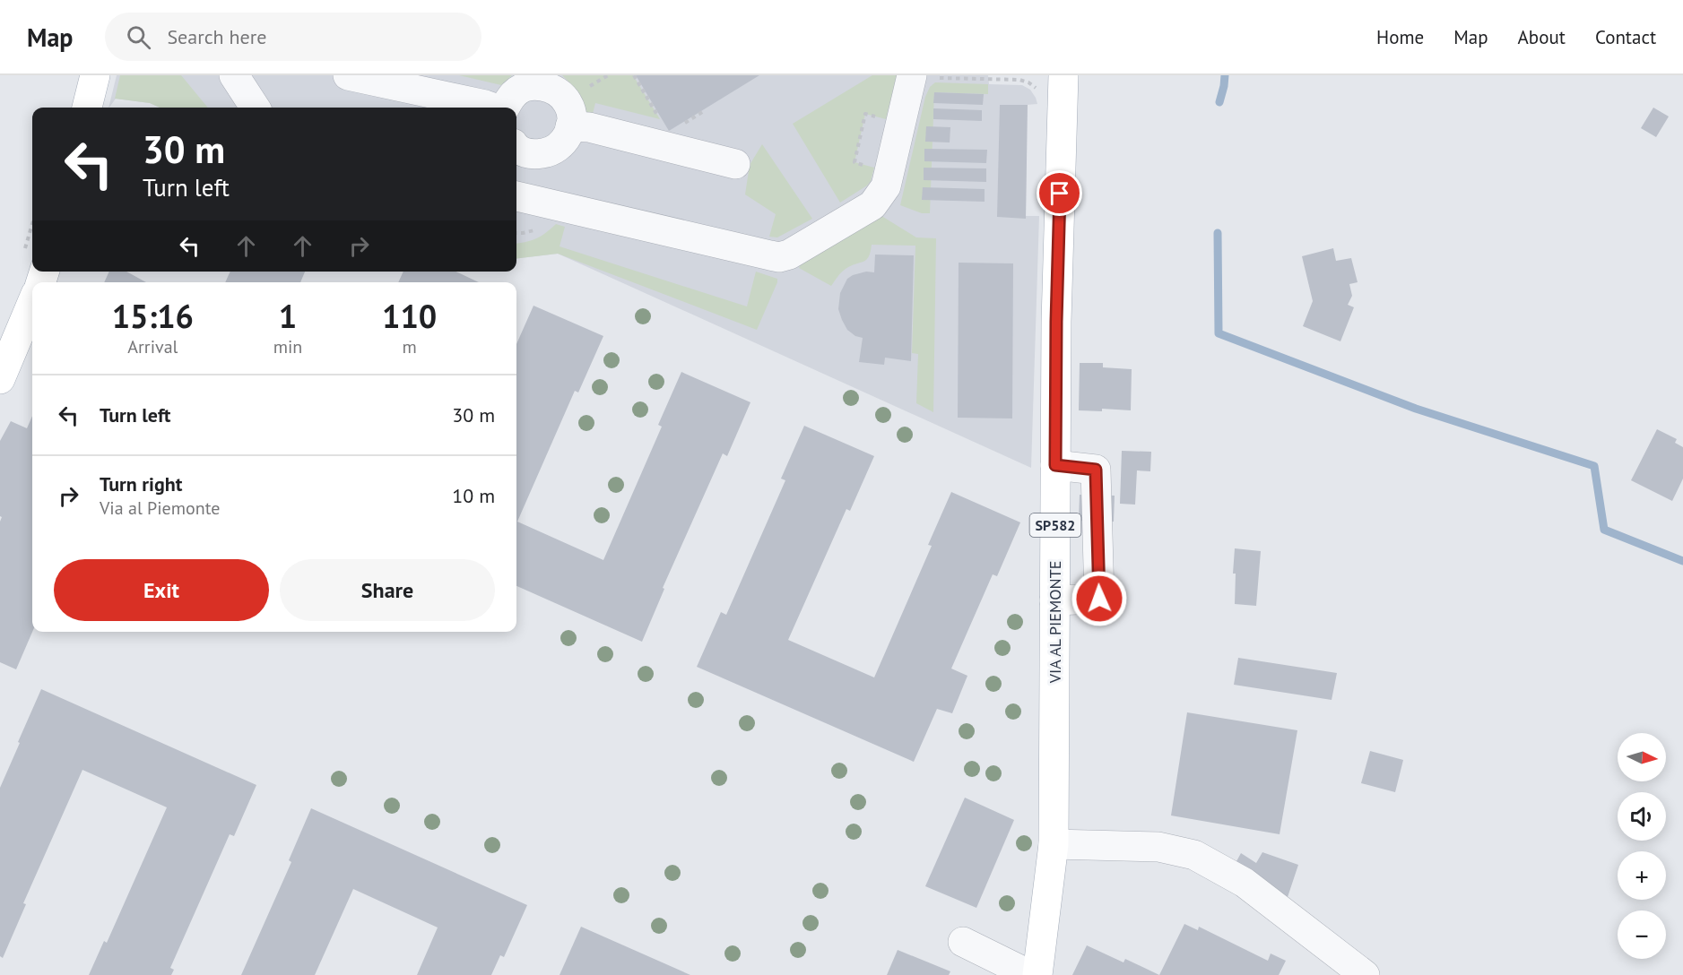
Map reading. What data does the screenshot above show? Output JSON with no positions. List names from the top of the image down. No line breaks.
{"streets":{"main road":["SP582","VIA AL PIEMONTE"]},"north":"right","page":{"header":"Map","search":"Search here","nav":["Home","Map","About","Contact"],"turn":["30 m","Turn left"],"eta":["15:16","Arrival","1","min","110","m"],"list":[{"name":"Turn left","value":"30 m"},{"name":"Turn right","note":"Via al Piemonte","value":"10 m"}],"buttons":["Exit","Share"],"map_buttons":["+","−"]}}
